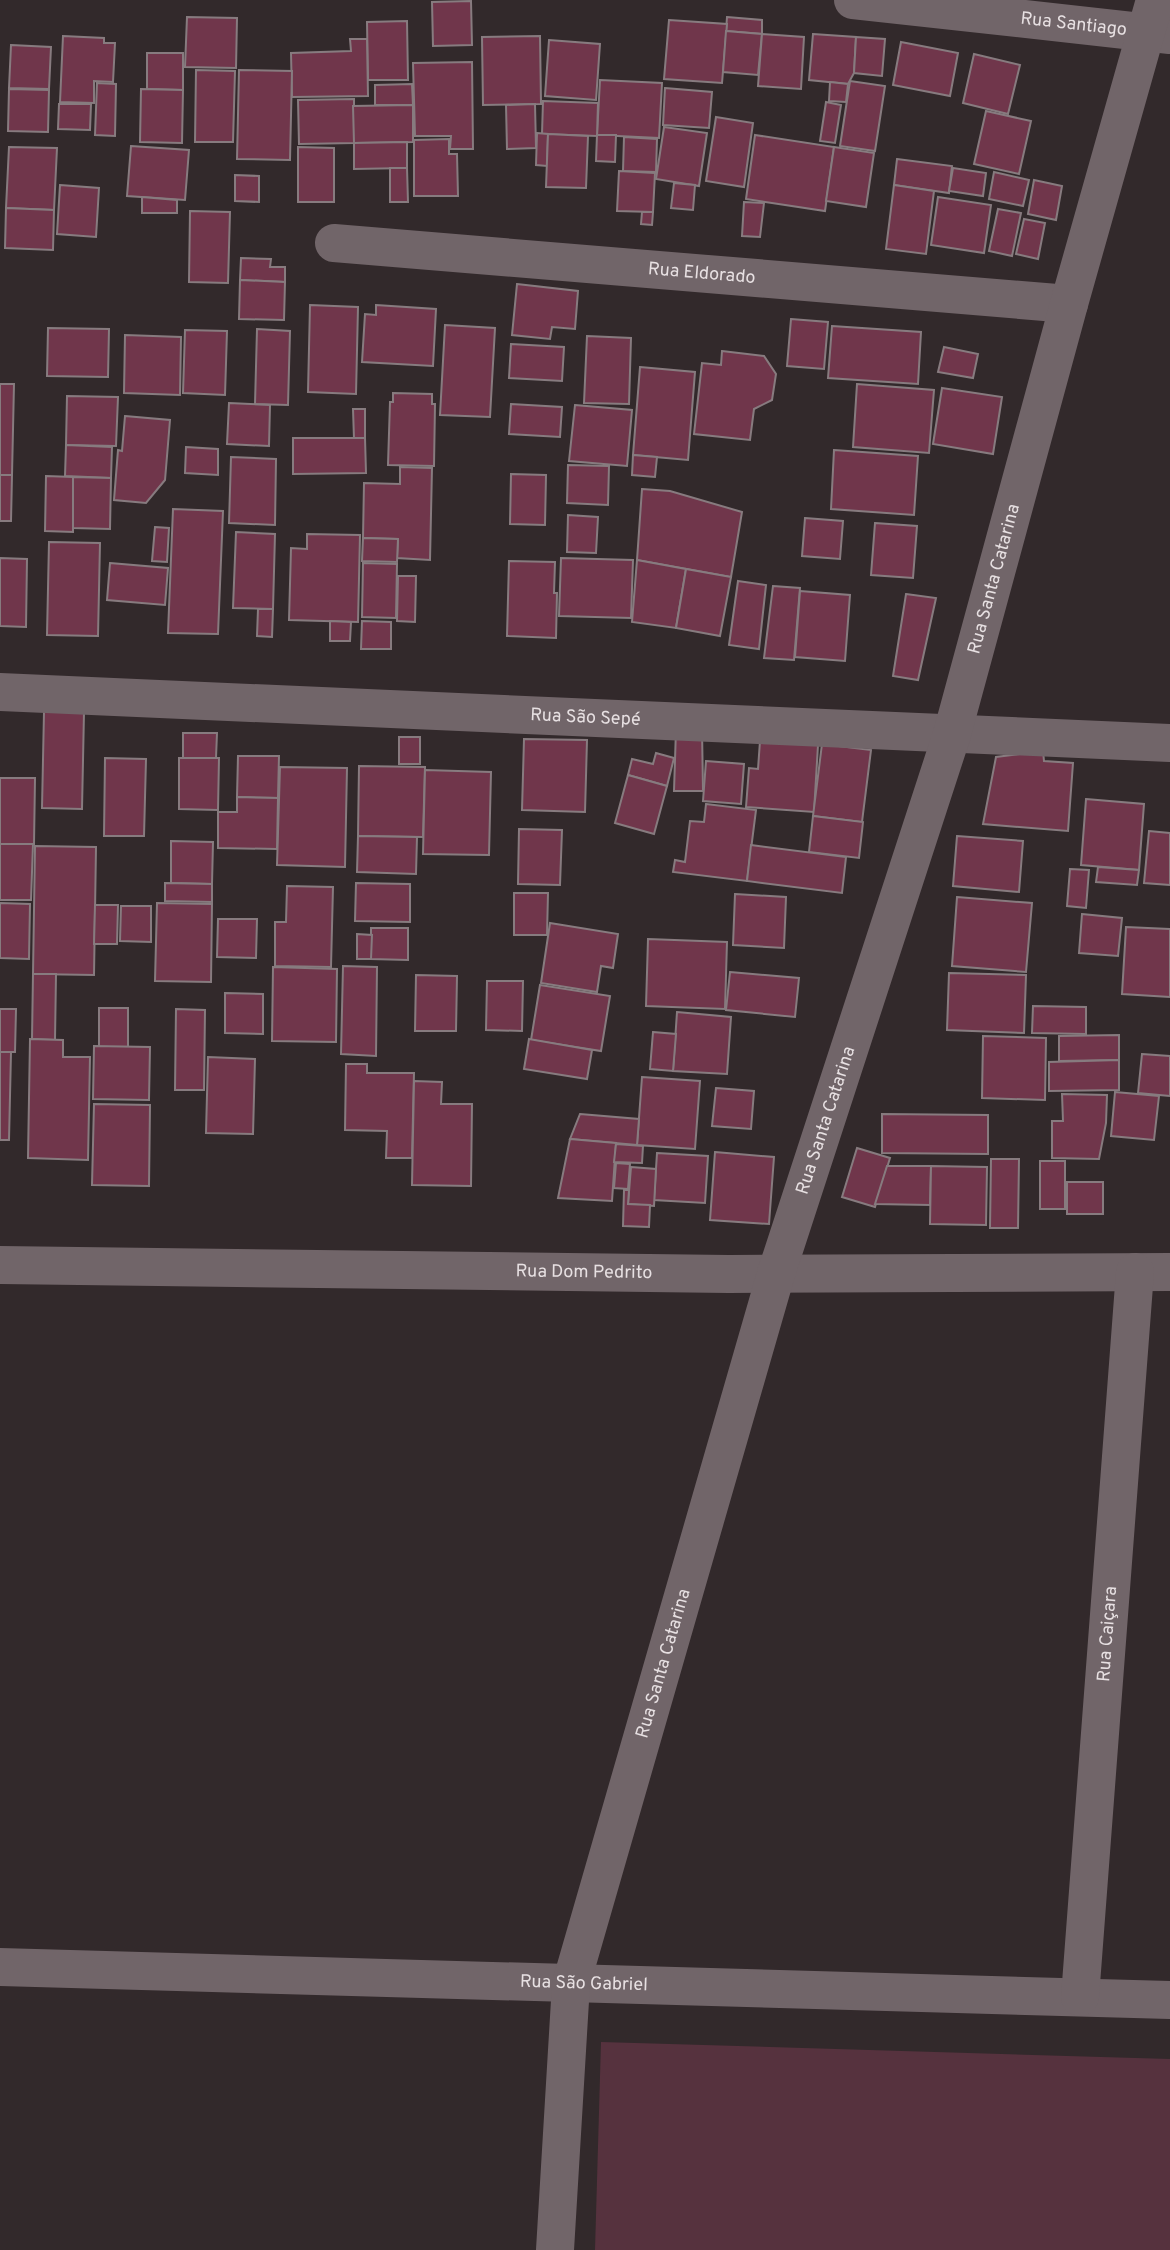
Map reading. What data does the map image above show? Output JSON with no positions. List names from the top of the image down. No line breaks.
{"streets":{"street":["Rua Santiago","Rua Eldorado","Rua Santa Catarina","Rua São Sepé","Rua Dom Pedrito","Rua Caiçara","Rua São Gabriel"]},"crossings":[["Rua Santiago","Rua Santa Catarina"],["Rua Eldorado","Rua Santa Catarina"],["Rua Santa Catarina","Rua São Sepé"],["Rua Santa Catarina","Rua Dom Pedrito"],["Rua Santa Catarina","Rua São Gabriel"],["Rua Dom Pedrito","Rua Caiçara"],["Rua Caiçara","Rua São Gabriel"]]}
